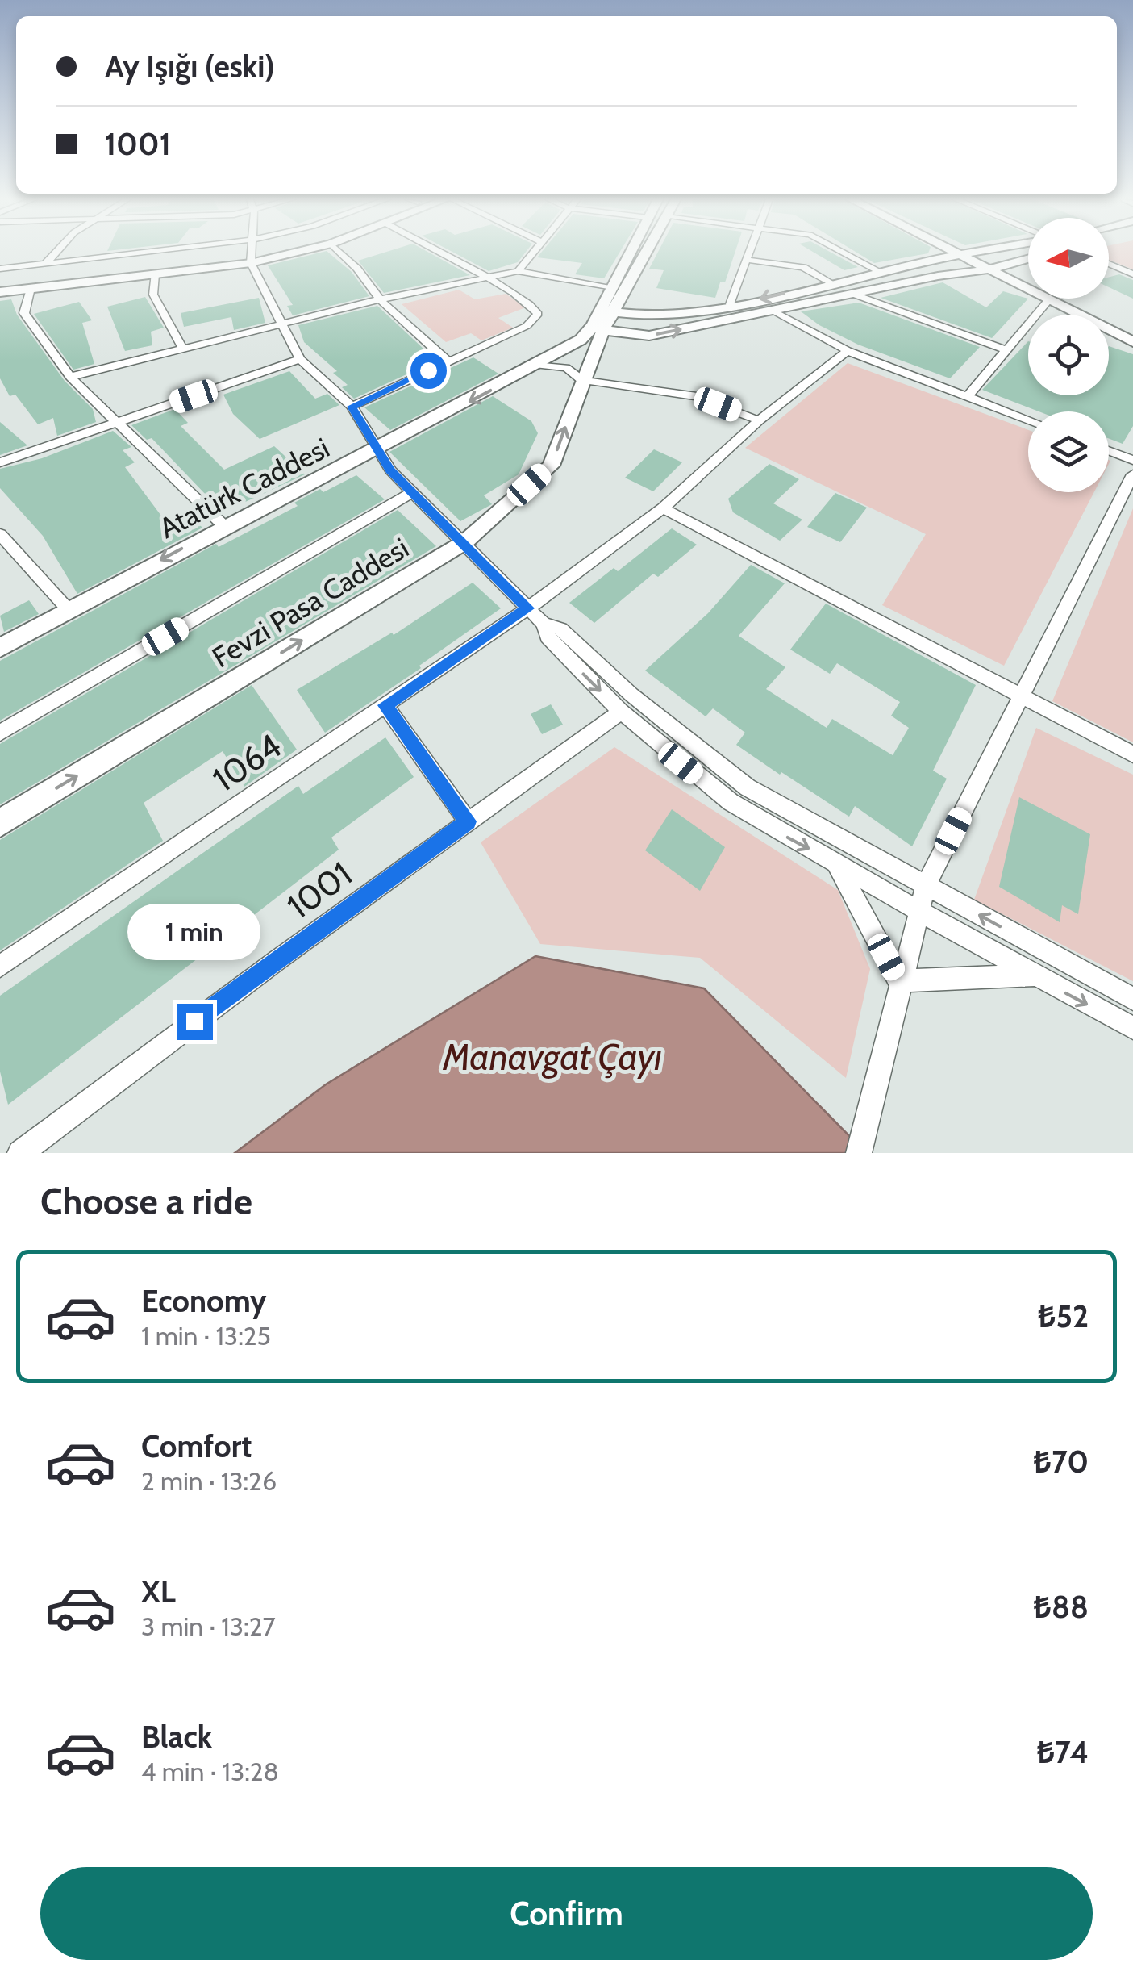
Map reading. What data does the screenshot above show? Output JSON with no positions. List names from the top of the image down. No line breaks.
{"streets":{"street":["Atatürk Caddesi","Fevzi Pasa Caddesi","1064","1001"]},"crossings":[["Atatürk Caddesi","Fevzi Pasa Caddesi"]],"water":["Manavgat Çayı"],"north":"left","page":{"banner":["Ay Işığı (eski)","1001"],"bubble":"1 min","heading":"Choose a ride","list":[{"name":"Economy","note":"1 min · 13:25","value":"₺52"},{"name":"Comfort","note":"2 min · 13:26","value":"₺70"},{"name":"XL","note":"3 min · 13:27","value":"₺88"},{"name":"Black","note":"4 min · 13:28","value":"₺74"}],"buttons":"Confirm"}}
